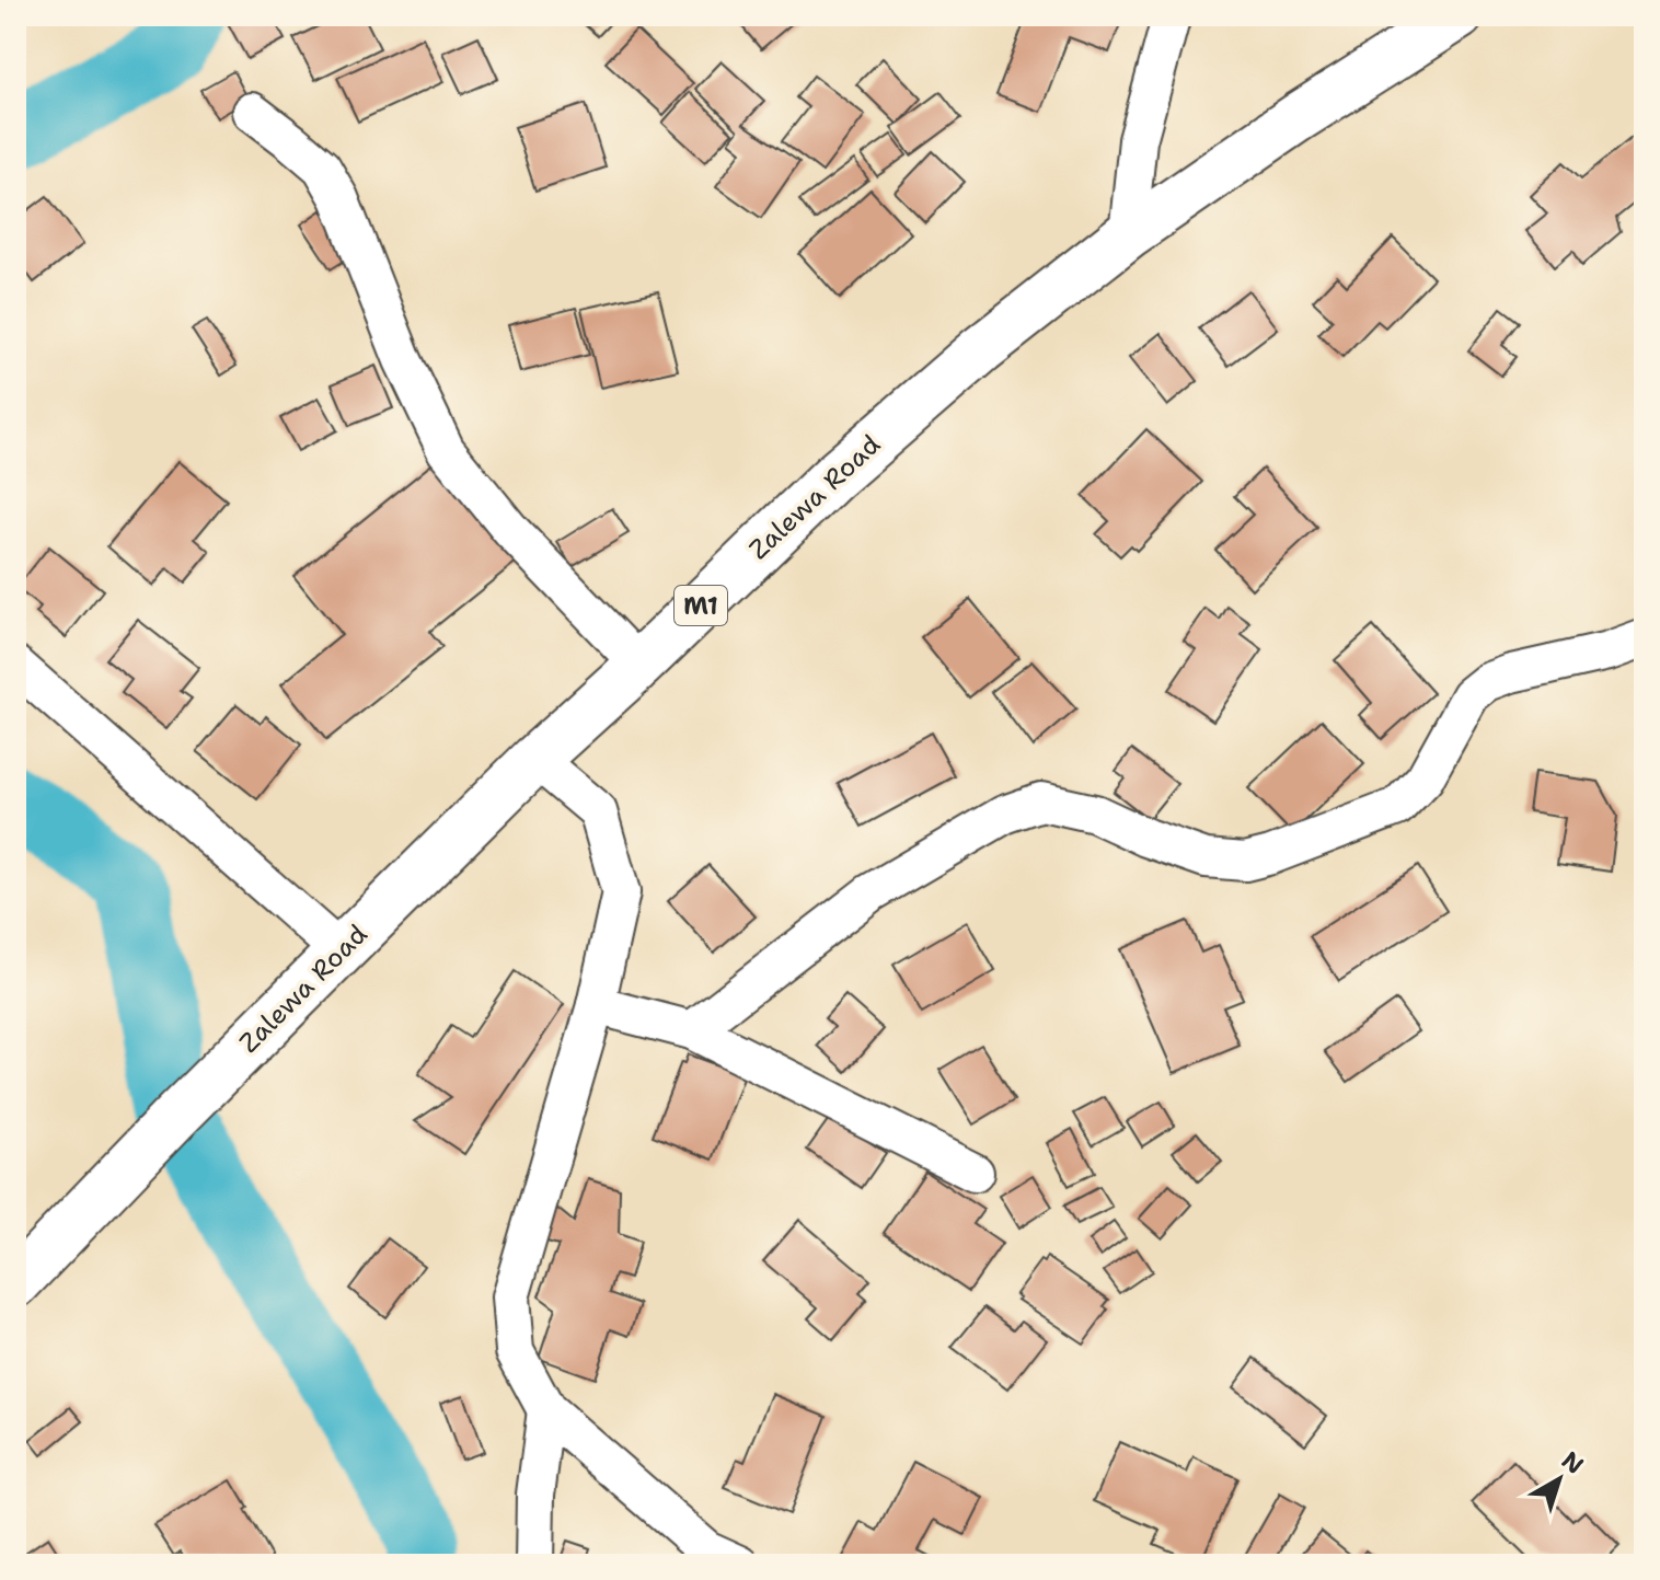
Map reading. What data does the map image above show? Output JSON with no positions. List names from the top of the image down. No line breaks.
{"streets":{"highway":["Zalewa Road","M1"]},"north":"top right"}
